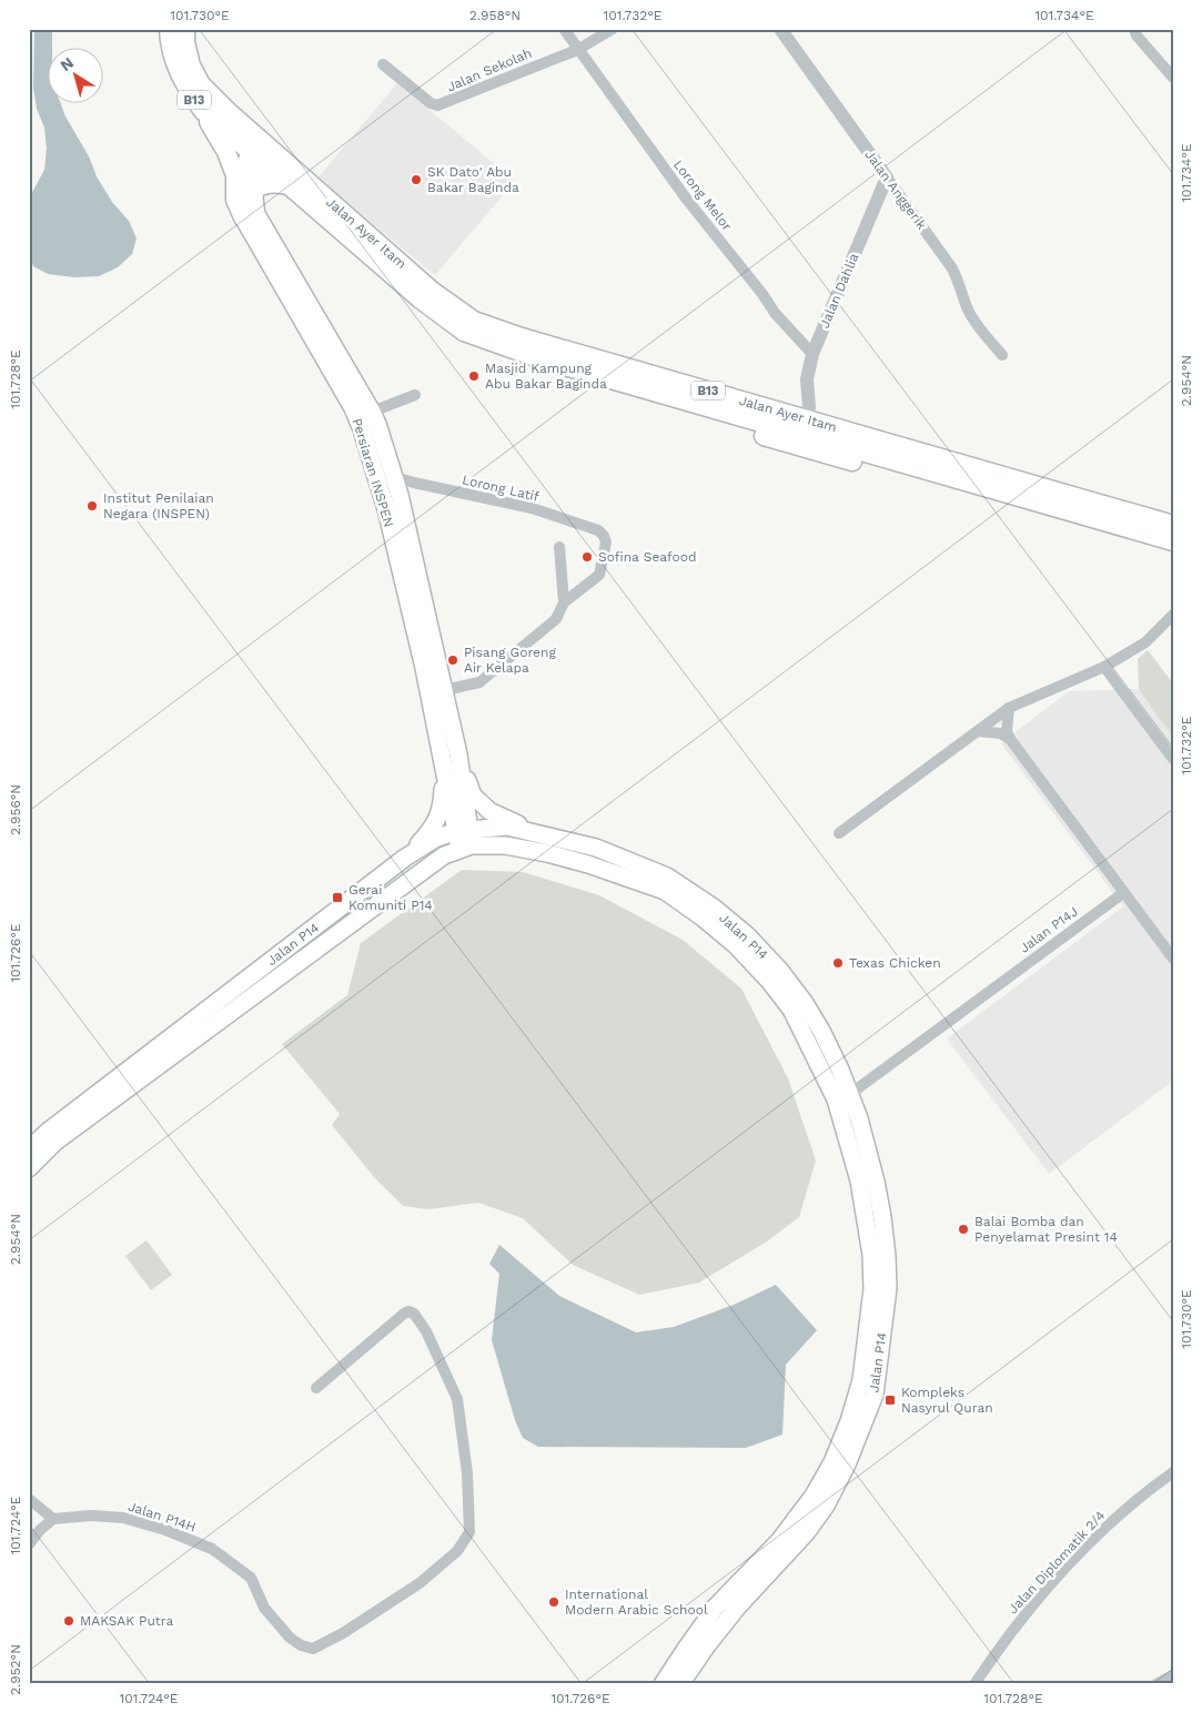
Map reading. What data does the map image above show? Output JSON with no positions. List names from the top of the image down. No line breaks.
{"streets":{"main road":["B13","Jalan Ayer Itam","Persiaran INSPEN","Jalan P14"],"street":["Jalan Sekolah","Jalan Anggerik","Lorong Melor","Jalan Dahlia","Lorong Latif","Jalan P14J","Jalan P14H","Jalan Diplomatik 2/4"]},"crossings":[["Jalan Sekolah","Lorong Melor"],["B13","Jalan Ayer Itam"],["B13","Persiaran INSPEN"],["Jalan Anggerik","Jalan Dahlia"],["Lorong Melor","Jalan Dahlia"],["Persiaran INSPEN","Lorong Latif"],["Jalan P14J","Jalan P14"]],"places":{"other":["SK Dato' Abu Bakar Baginda","Masjid Kampung Abu Bakar Baginda","Institut Penilaian Negara (INSPEN)","Sofina Seafood","Pisang Goreng Air Kelapa","Texas Chicken","Balai Bomba dan Penyelamat Presint 14","International Modern Arabic School","MAKSAK Putra"],"transit":["Gerai Komuniti P14","Kompleks Nasyrul Quran"]},"north":"top left","coordinates":["101.730°E","2.958°N","101.732°E","101.734°E","101.728°E","2.954°N","2.956°N","101.726°E","101.724°E","2.952°N"]}
